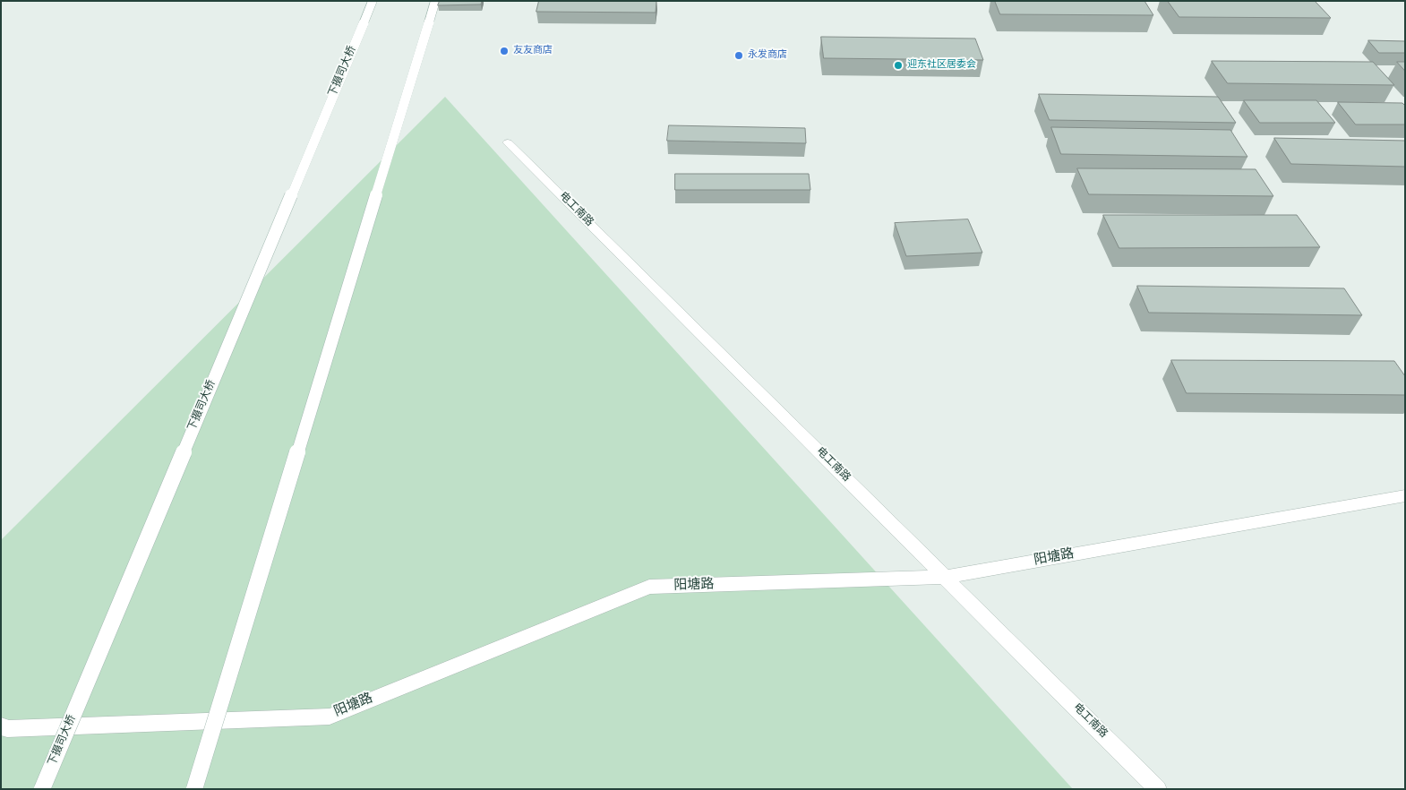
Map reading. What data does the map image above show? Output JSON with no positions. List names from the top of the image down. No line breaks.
{"streets":{"main road":["下摄司大桥","电工南路","阳塘路"]},"crossings":[["电工南路","阳塘路"]],"places":["友友商店","永发商店","迎东社区居委会"]}
